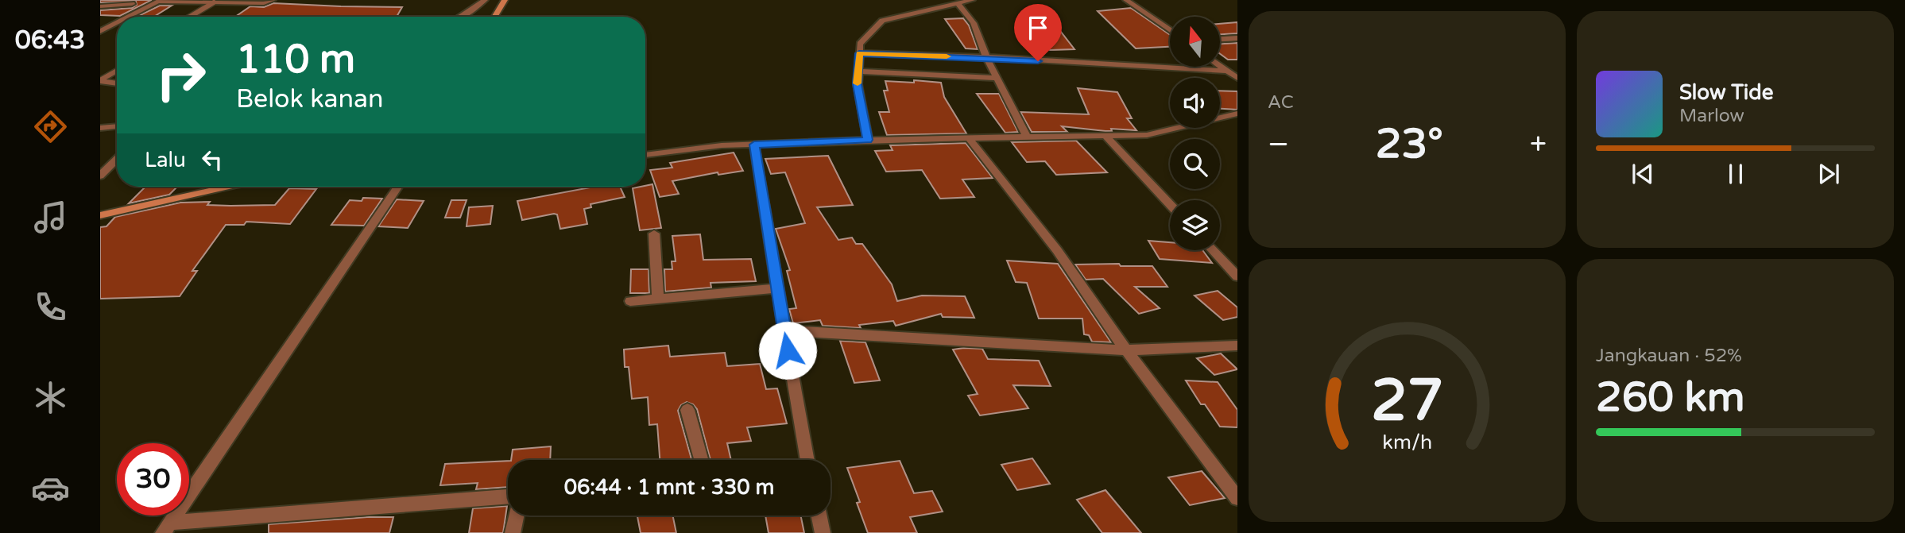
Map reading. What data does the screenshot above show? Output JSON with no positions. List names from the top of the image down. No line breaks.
{"north":"top","page":{"tabs":"06:43","tile":["AC",["Jangkauan · 52%","260 km"]],"turn":["110 m","Belok kanan"],"song":["Slow Tide","Marlow"],"heat":["−","23°","+"],"then":"Lalu","limit":"30","trip":"06:44 · 1 mnt · 330 m","gauge":["27","km/h"]}}
